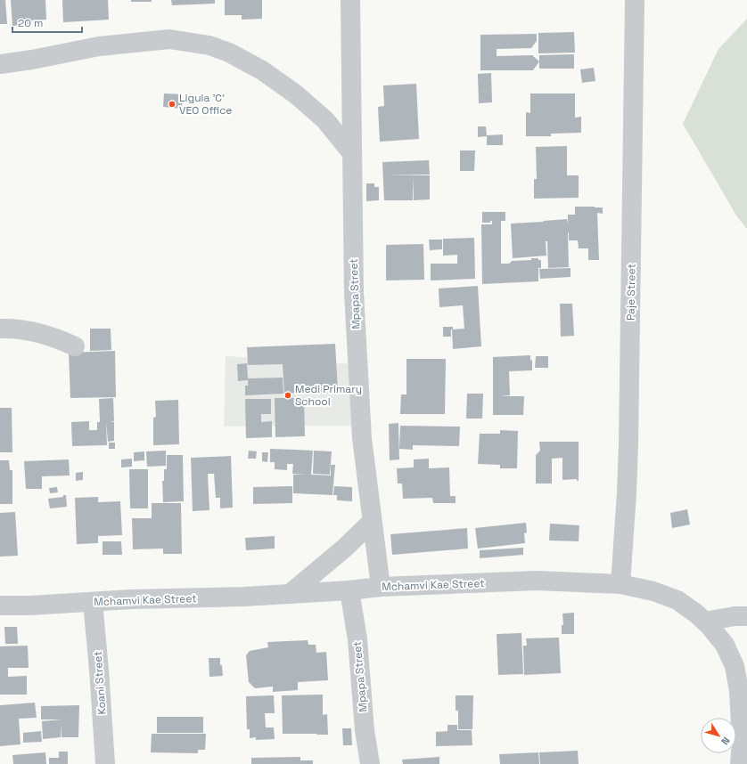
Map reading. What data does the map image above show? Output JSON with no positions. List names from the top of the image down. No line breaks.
{"streets":{"street":["Paje Street","Mpapa Street","Mchamvi Kae Street","Koani Street"]},"crossings":[["Paje Street","Mchamvi Kae Street"],["Mpapa Street","Mchamvi Kae Street"],["Mchamvi Kae Street","Koani Street"]],"places":["Ligula 'C' VEO Office","Medi Primary School"],"scale_bar":"20 m","north":"bottom right"}
